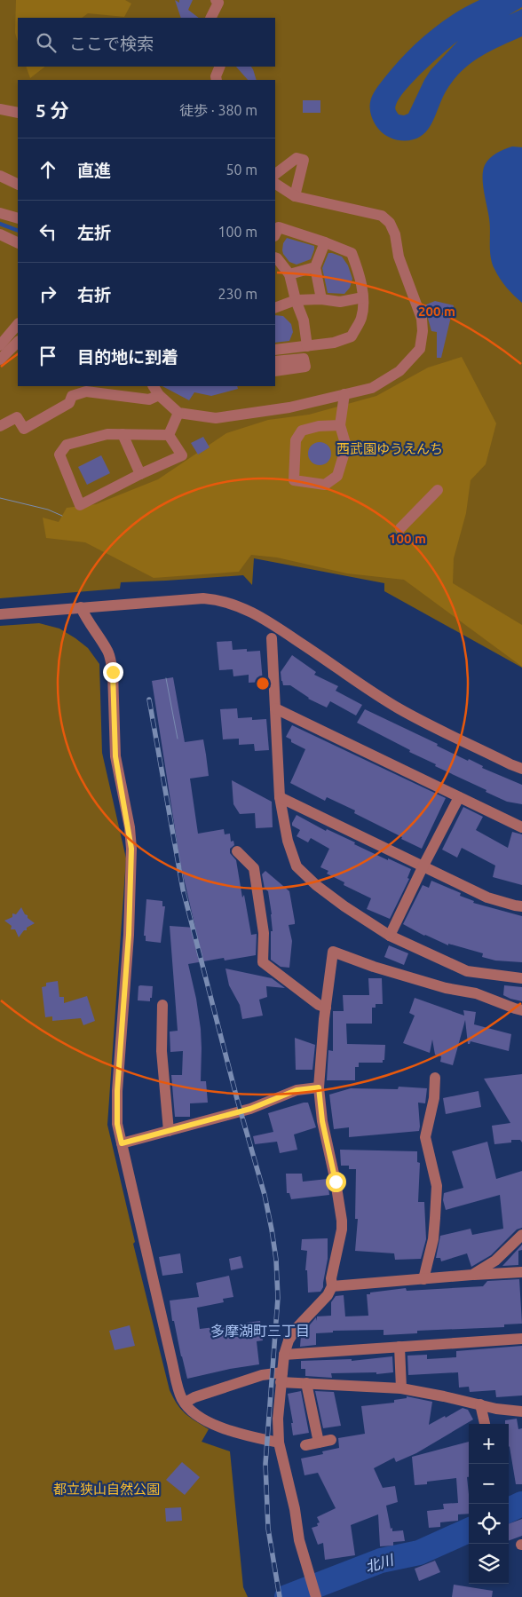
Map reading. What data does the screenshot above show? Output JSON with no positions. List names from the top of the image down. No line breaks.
{"districts":["多摩湖町三丁目"],"water":["北川"],"parks":["西武園ゆうえんち","都立狭山自然公園"],"page":{"search":"ここで検索","heading":["5 分","徒歩 · 380 m"],"list":[["直進","50 m"],["左折","100 m"],["右折","230 m"],"目的地に到着"],"map_buttons":["+","−"]},"rings":["200 m","100 m"]}
